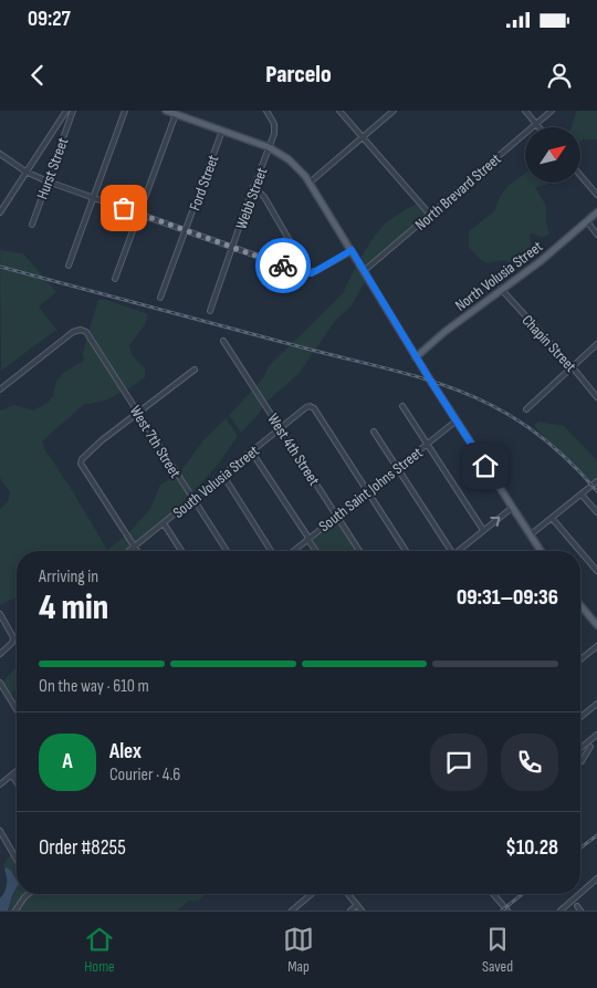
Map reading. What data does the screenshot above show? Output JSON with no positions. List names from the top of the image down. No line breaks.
{"streets":{"main road":["North Volusia Street"],"street":["Hurst Street","Ford Street","North Brevard Street","Webb Street","Chapin Street","West 7th Street","West 4th Street","South Volusia Street","South Saint Johns Street"]},"crossings":[["North Volusia Street","Chapin Street"],["West 7th Street","South Volusia Street"],["West 4th Street","South Volusia Street"],["West 4th Street","South Saint Johns Street"],["South Volusia Street","South Saint Johns Street"]],"north":"top right","page":{"status":"09:27","header":"Parcelo","heading":["4 min","Arriving in","09:31–09:36"],"panel":["Alex","Courier · 4.6","Order #8255","$10.28"],"bar":"On the way · 610 m","round":"A","tabs":["Home","Map","Saved"]}}
